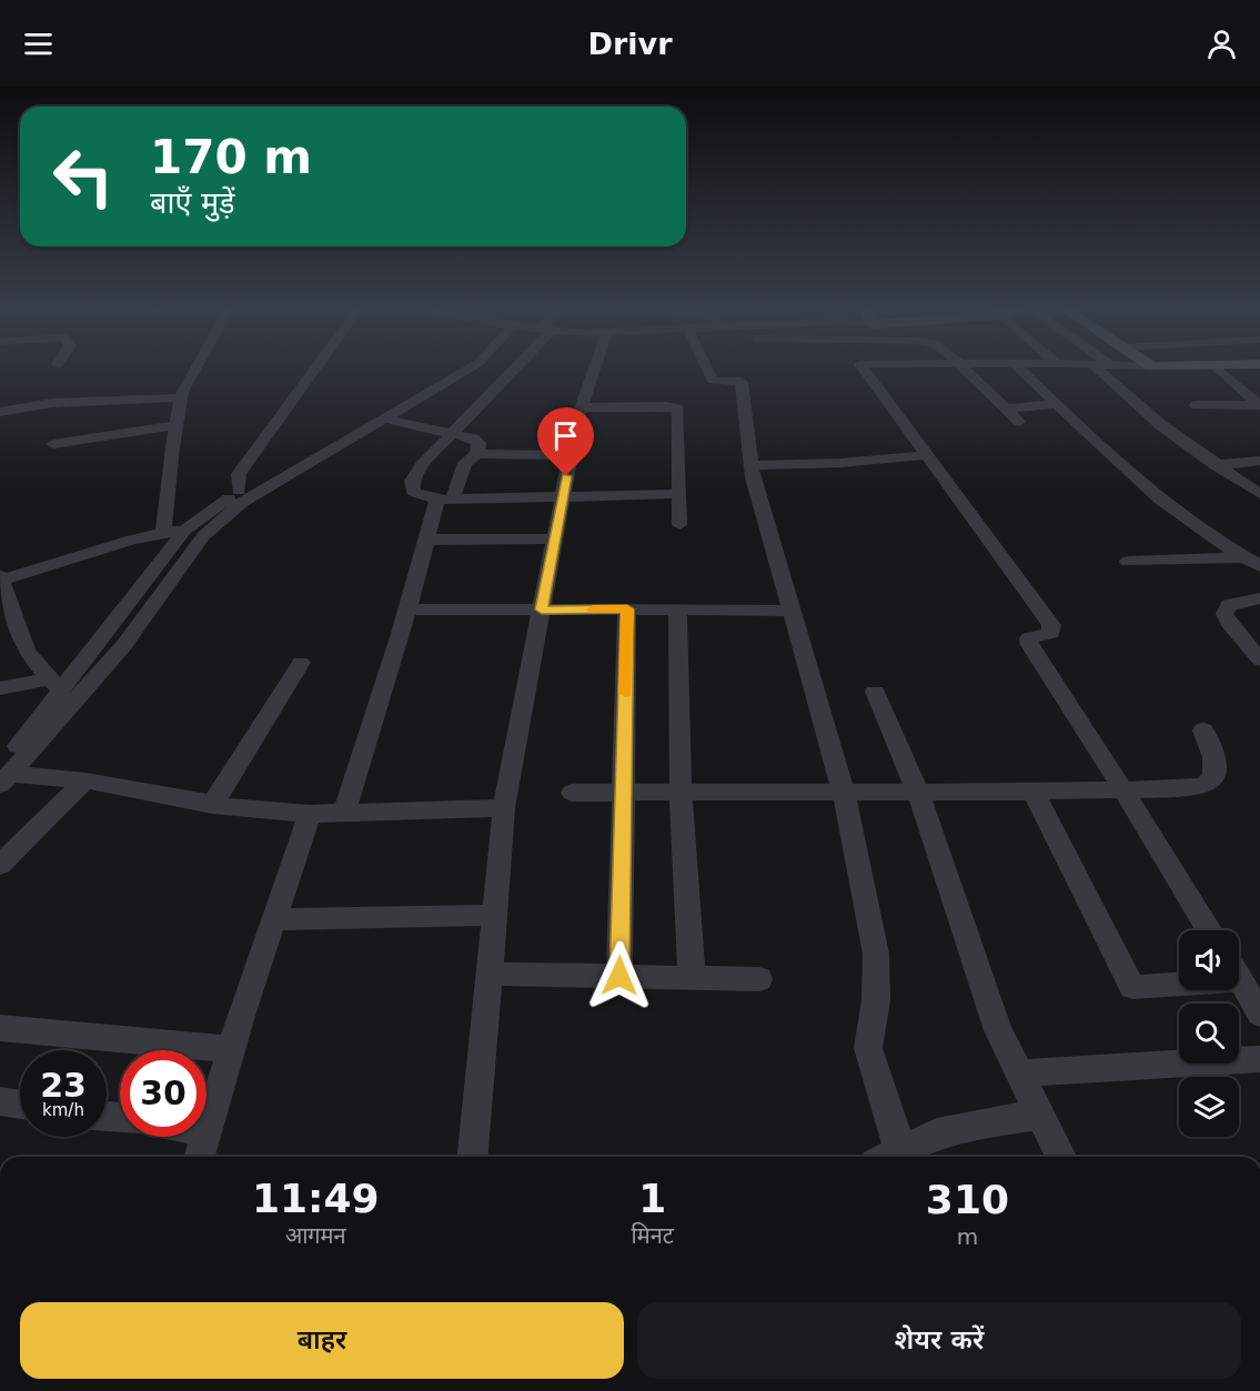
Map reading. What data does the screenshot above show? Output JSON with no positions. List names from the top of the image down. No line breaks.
{"page":{"header":"Drivr","turn":["170 m","बाएँ मुड़ें"],"speed":"23 km/h","limit":"30","eta":["11:49","आगमन","1","मिनट","310","m"],"buttons":["बाहर","शेयर करें"]}}
